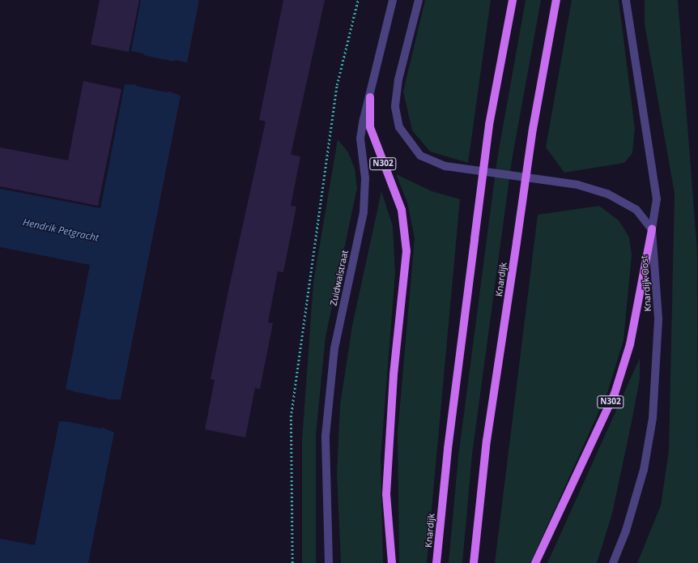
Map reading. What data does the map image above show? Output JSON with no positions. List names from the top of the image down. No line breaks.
{"streets":{"main road":["N302","Knardijk"],"street":["Zuidwalstraat","Knardijk Oost"]},"crossings":[["N302","Zuidwalstraat"],["N302","Knardijk Oost"]],"water":["Hendrik Petgracht"]}
